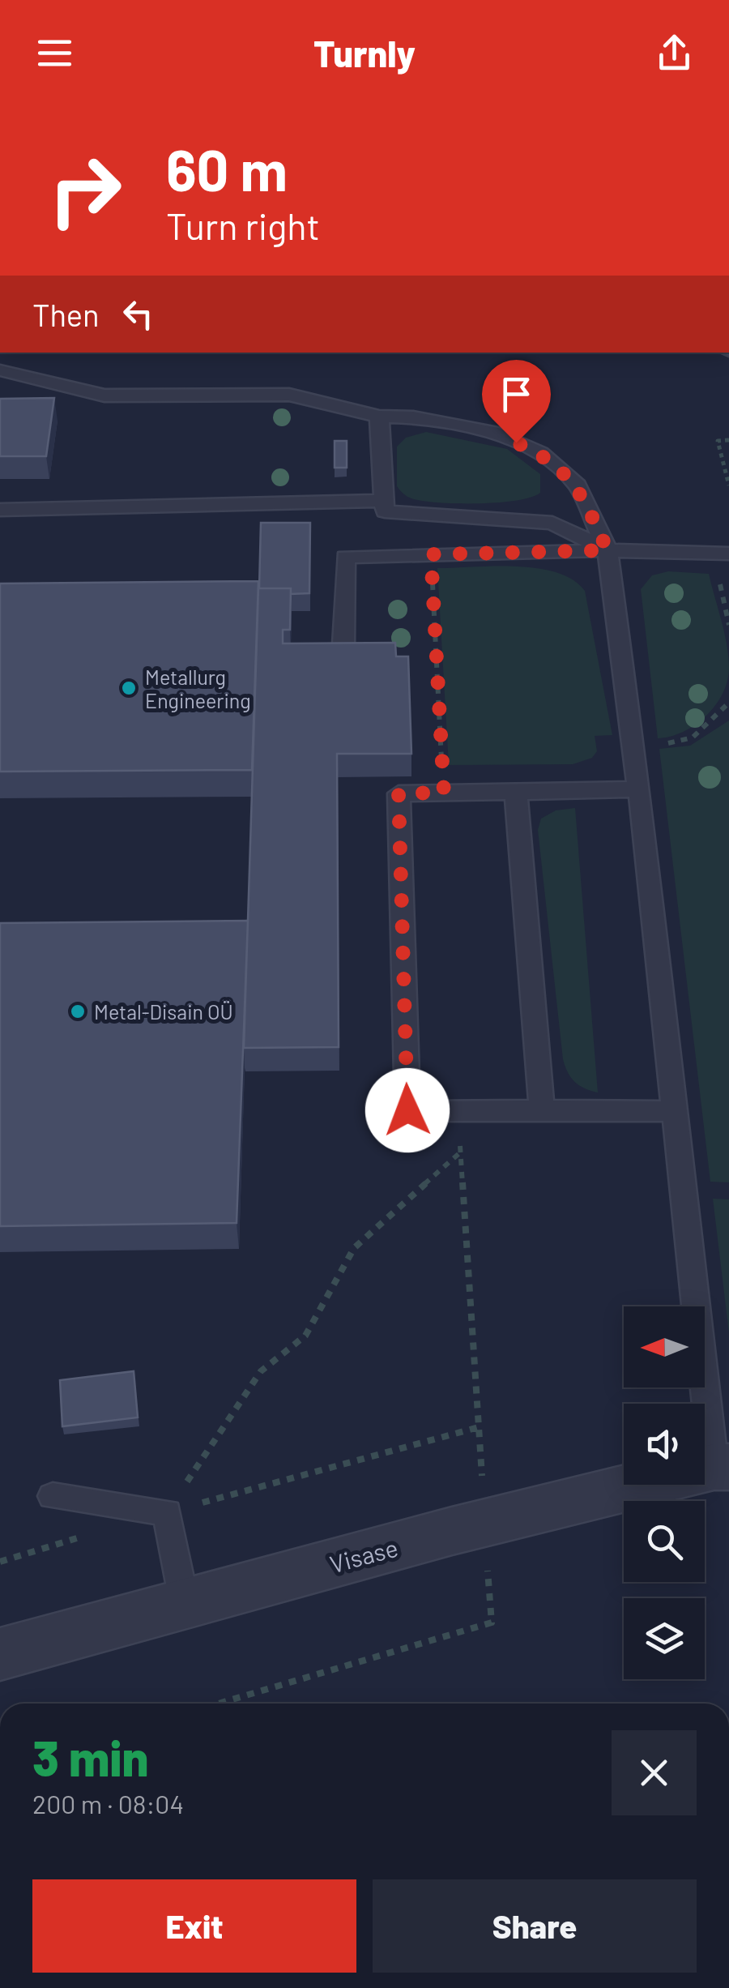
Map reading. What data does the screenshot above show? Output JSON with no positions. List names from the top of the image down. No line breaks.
{"streets":{"street":["Visase"]},"places":["Metallurg Engineering","Metal-Disain OÜ"],"north":"left","page":{"header":"Turnly","turn":["60 m","Turn right"],"then":"Then","heading":["3 min","200 m · 08:04"],"buttons":["Exit","Share"]}}
